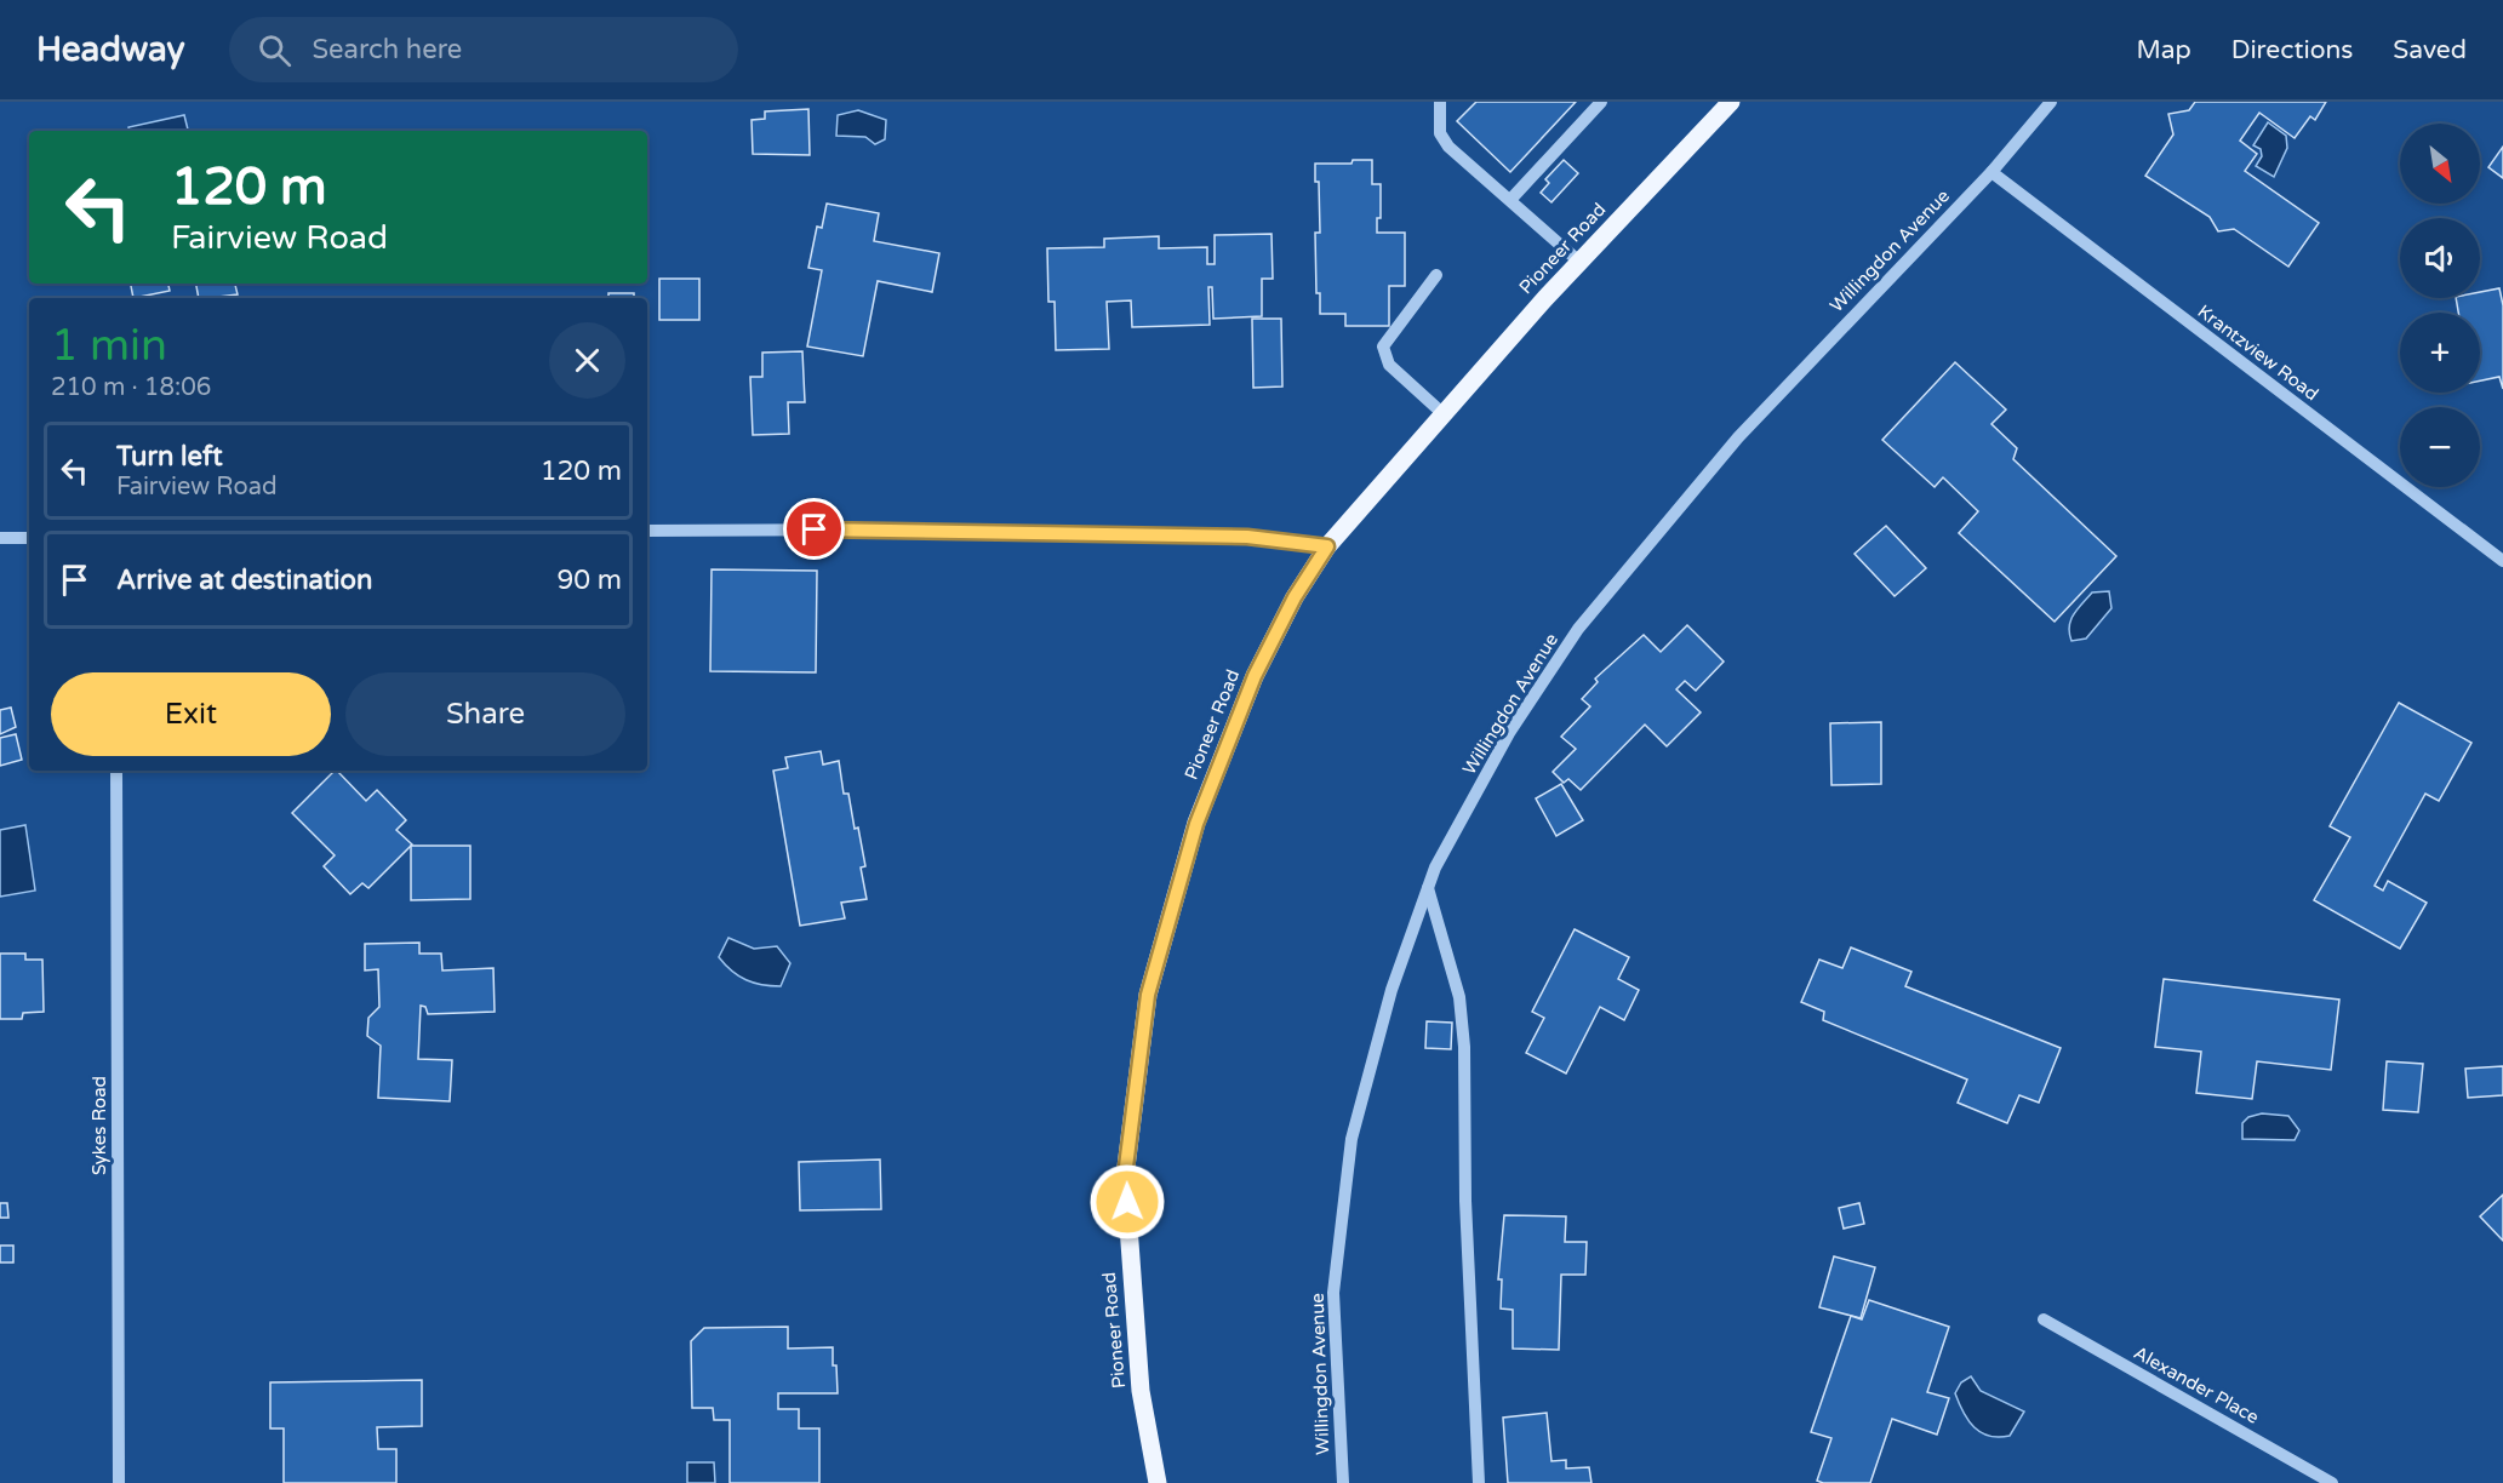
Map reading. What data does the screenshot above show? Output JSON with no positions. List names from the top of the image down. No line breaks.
{"streets":{"main road":["Pioneer Road"],"street":["Willingdon Avenue","Krantzview Road","Sykes Road","Alexander Place"]},"crossings":[["Willingdon Avenue","Krantzview Road"]],"north":"bottom right","page":{"header":"Headway","search":"Search here","nav":["Map","Directions","Saved"],"map_buttons":["+","−"],"turn":["120 m","Fairview Road"],"heading":["1 min","210 m · 18:06"],"list":[{"name":"Turn left","note":"Fairview Road","value":"120 m"},{"name":"Arrive at destination","value":"90 m"}],"buttons":["Exit","Share"]}}
